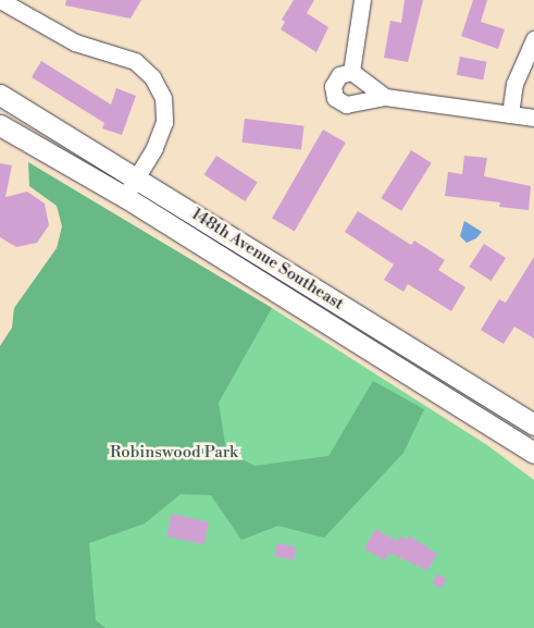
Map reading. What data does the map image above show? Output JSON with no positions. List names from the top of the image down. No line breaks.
{"streets":{"main road":["148th Avenue Southeast"]},"parks":["Robinswood Park"]}
